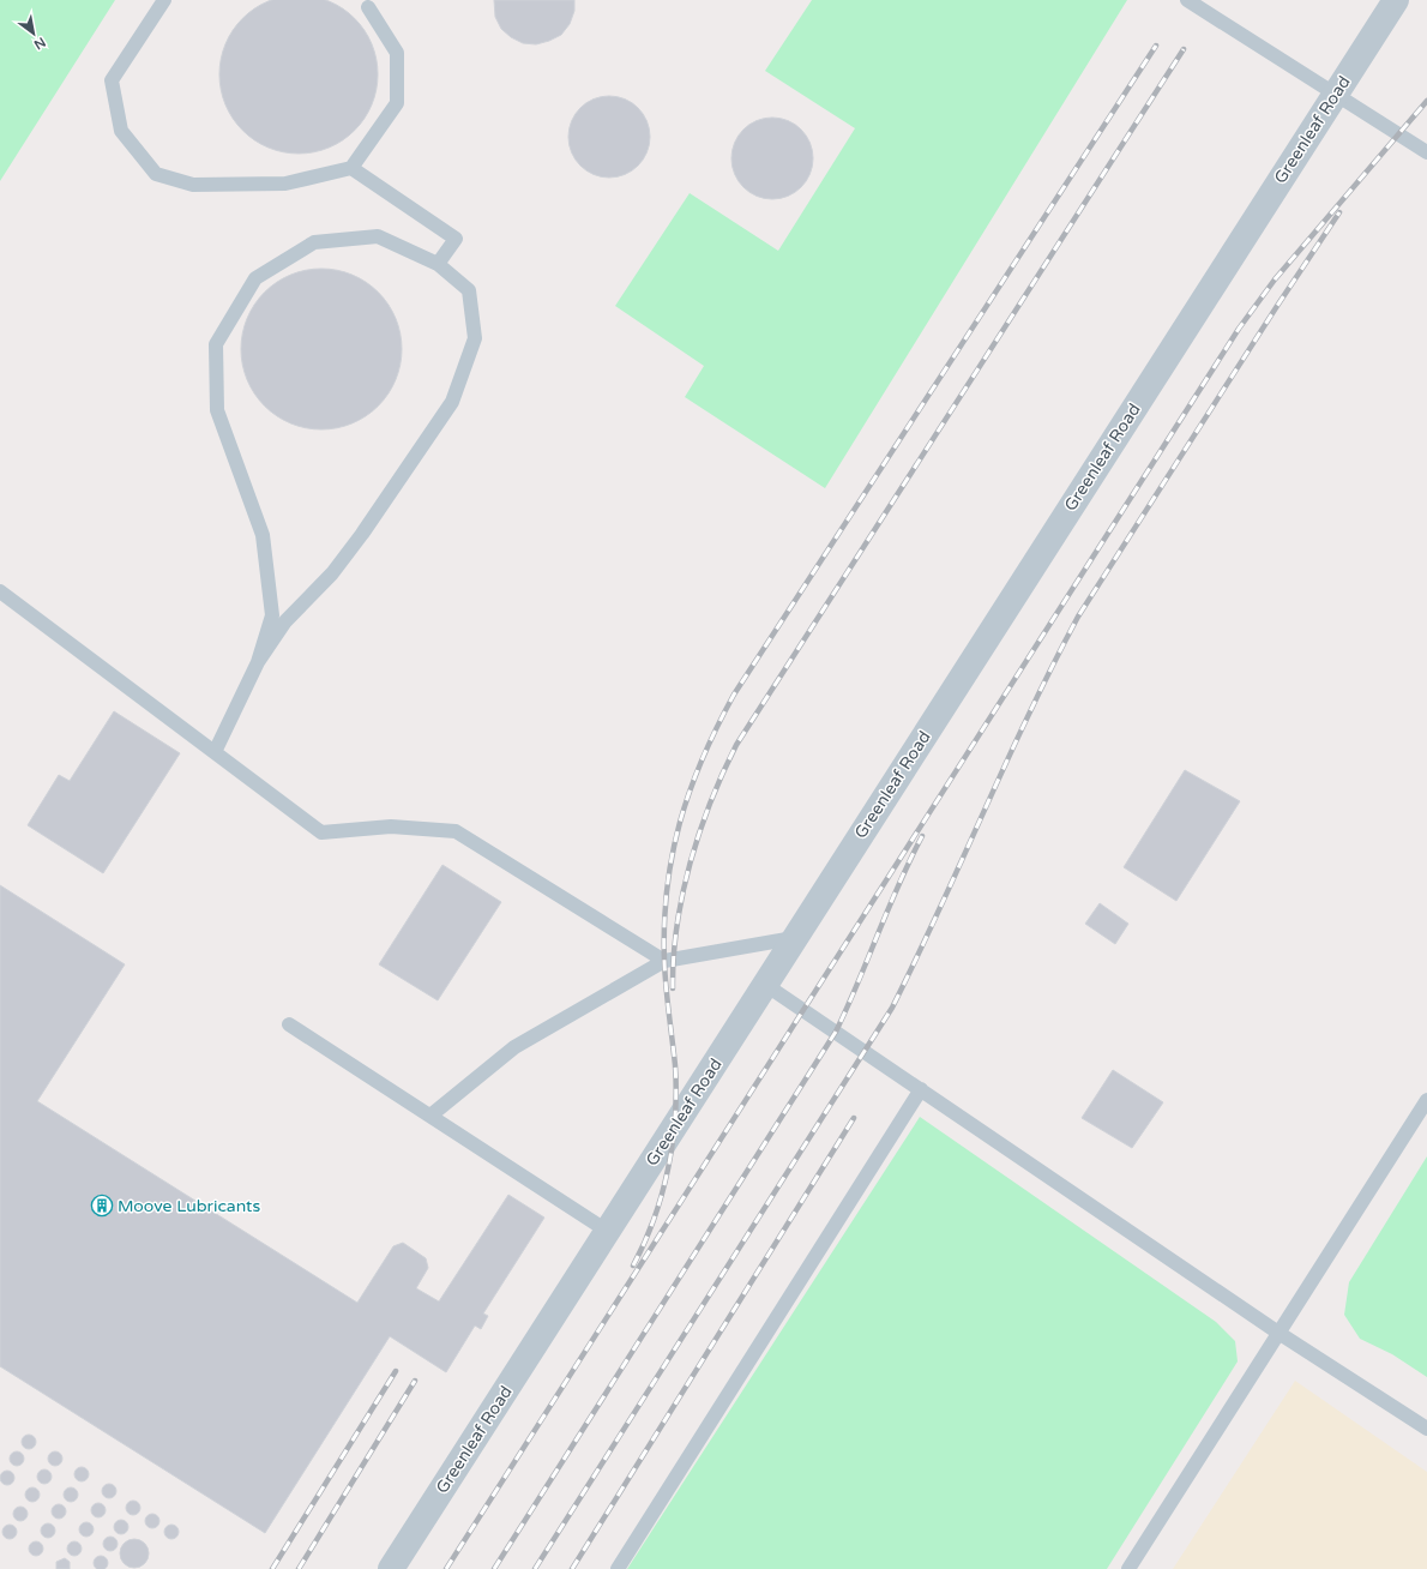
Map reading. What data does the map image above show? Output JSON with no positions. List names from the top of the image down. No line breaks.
{"streets":{"street":["Greenleaf Road"]},"places":{"building":["Moove Lubricants"]},"north":"bottom right"}
